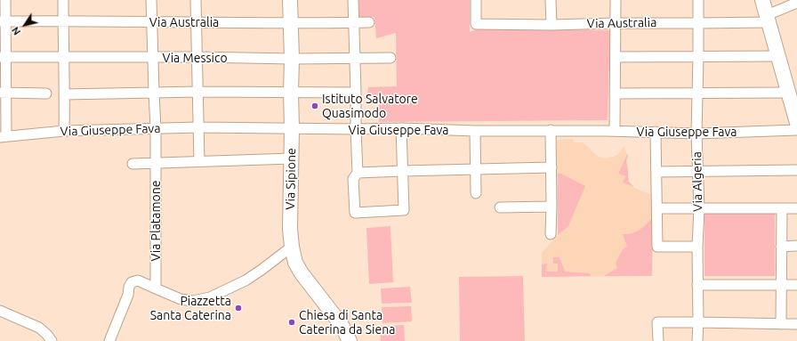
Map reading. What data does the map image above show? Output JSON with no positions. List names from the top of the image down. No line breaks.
{"streets":{"street":["Via Australia","Via Messico","Via Giuseppe Fava","Via Sipione","Via Algeria","Via Platamone"]},"crossings":[["Via Australia","Via Sipione"],["Via Australia","Via Algeria"],["Via Australia","Via Platamone"],["Via Messico","Via Sipione"],["Via Messico","Via Platamone"],["Via Giuseppe Fava","Via Sipione"],["Via Giuseppe Fava","Via Algeria"],["Via Giuseppe Fava","Via Platamone"]],"places":["Istituto Salvatore Quasimodo","Piazzetta Santa Caterina","Chiesa di Santa Caterina da Siena"],"north":"bottom left"}
